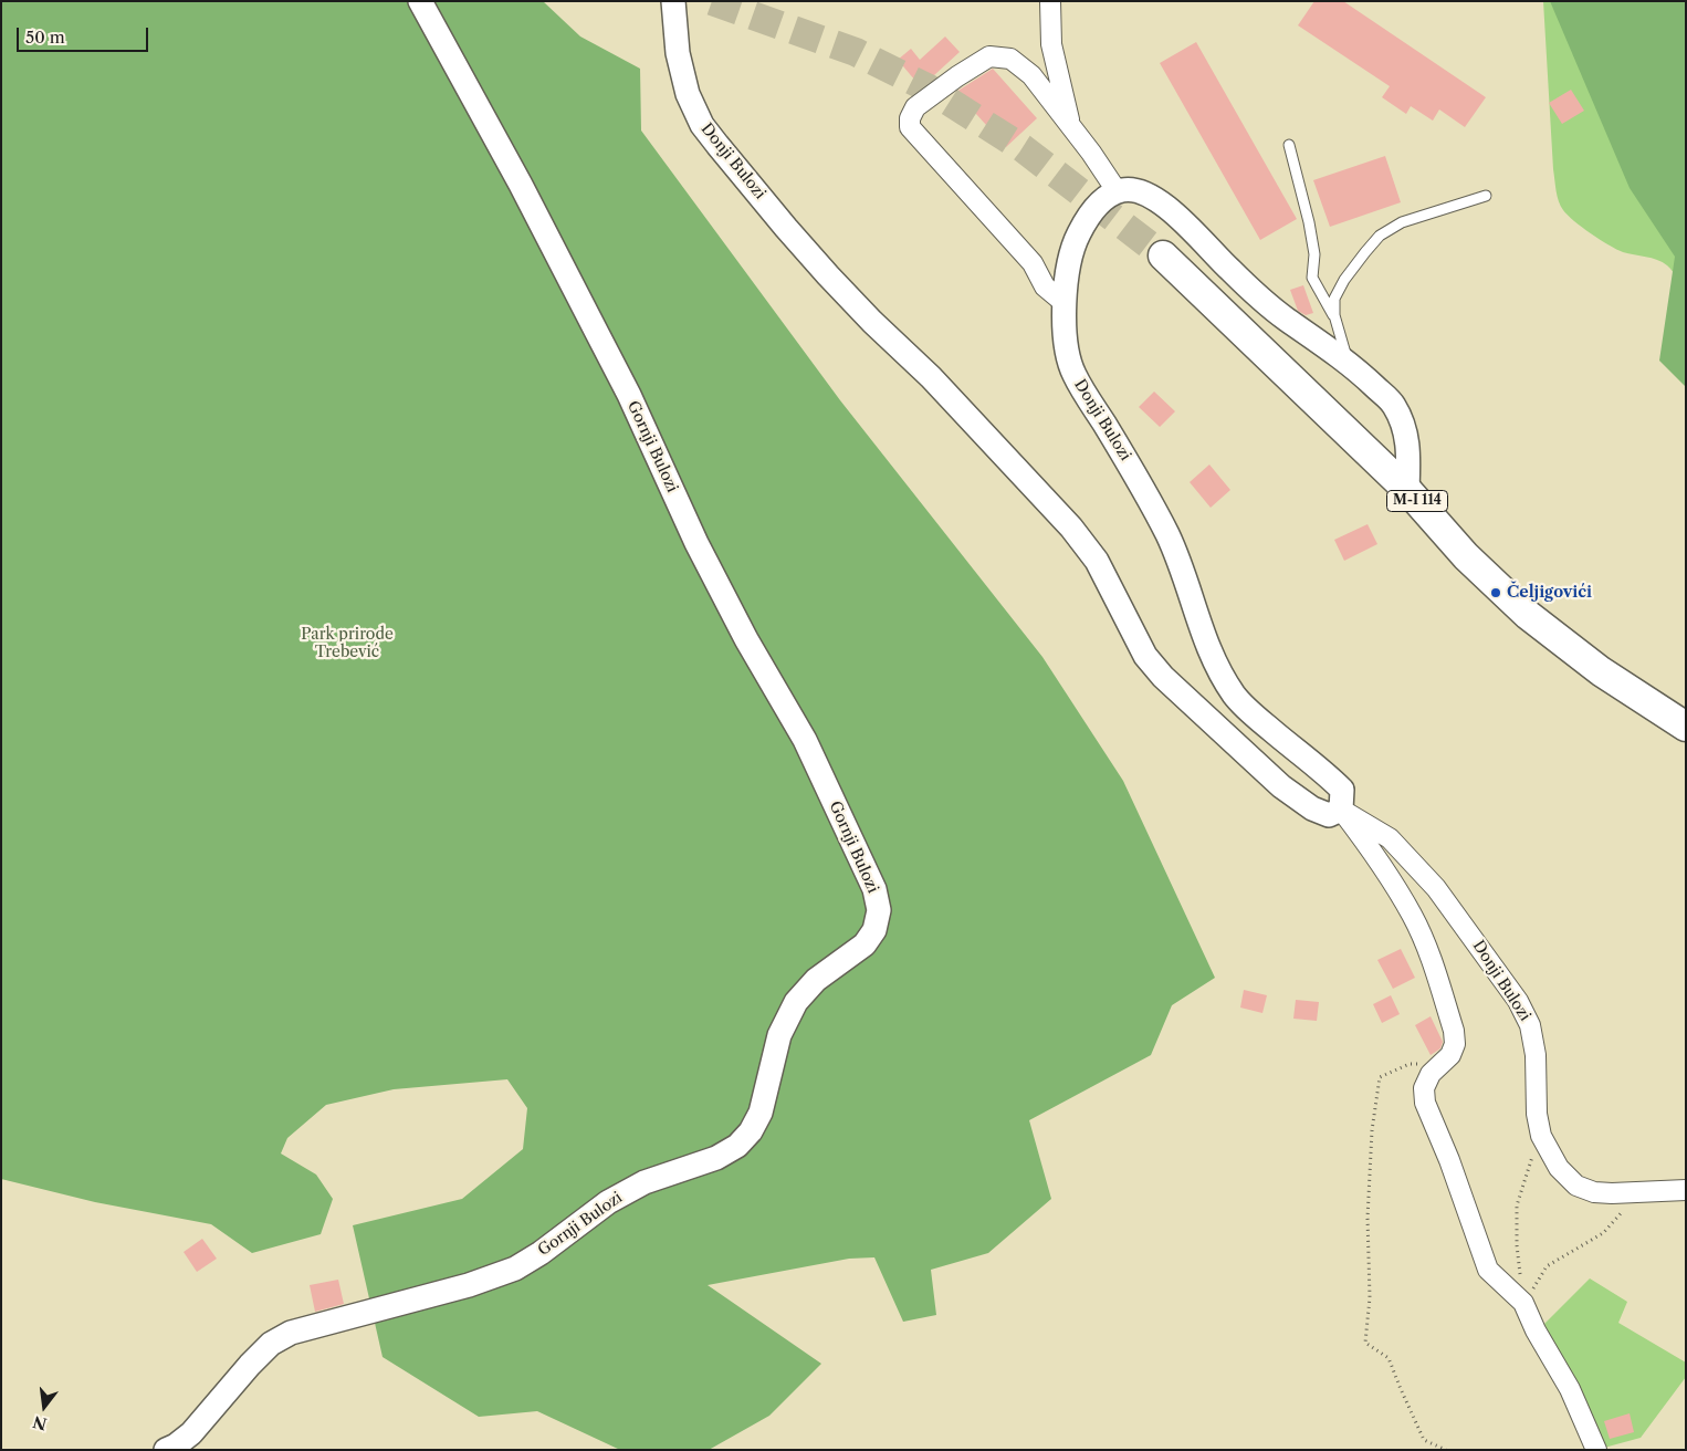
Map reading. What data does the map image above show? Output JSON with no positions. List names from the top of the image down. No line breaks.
{"streets":{"main road":["M-I 114"],"street":["Donji Bulozi","Gornji Bulozi"]},"parks":["Park prirode Trebević"],"places":["Čeljigovići"],"scale_bar":"50 m","north":"bottom"}
